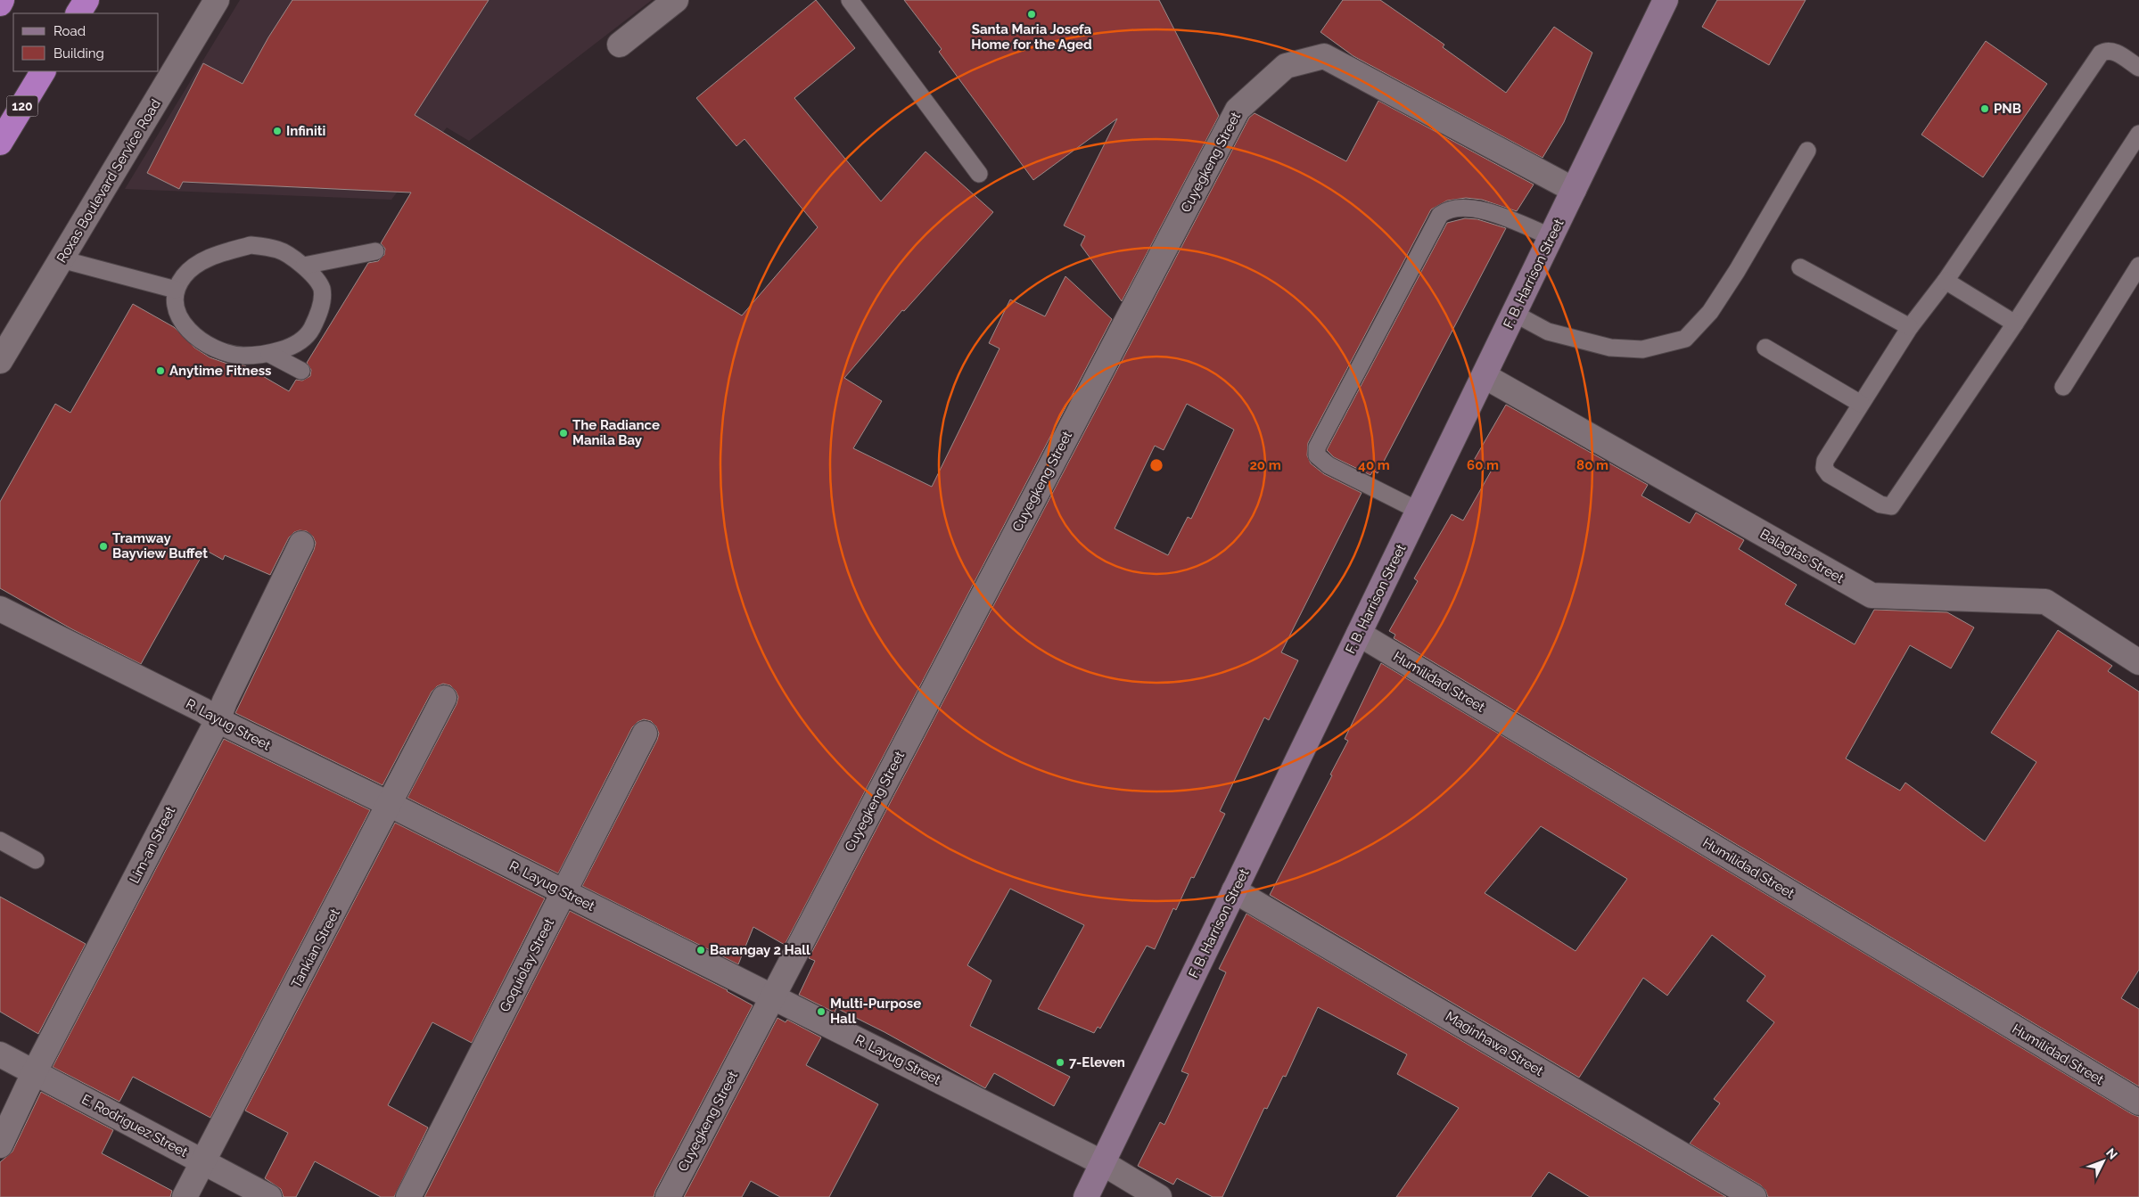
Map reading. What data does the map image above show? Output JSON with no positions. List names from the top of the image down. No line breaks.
{"streets":{"highway":["120"],"main road":["F. B. Harrison Street"],"street":["Cuyegkeng Street","Roxas Boulevard Service Road","Balagtas Street","Humilidad Street","R. Layug Street","Lim-an Street","Tankian Street","Goquiolay Street","Maginhawa Street","E. Rodriguez Street"]},"crossings":[["Cuyegkeng Street","F. B. Harrison Street"],["Cuyegkeng Street","R. Layug Street"],["F. B. Harrison Street","Balagtas Street"],["F. B. Harrison Street","Humilidad Street"],["F. B. Harrison Street","R. Layug Street"],["F. B. Harrison Street","Maginhawa Street"],["R. Layug Street","Lim-an Street"],["R. Layug Street","Tankian Street"],["R. Layug Street","Goquiolay Street"],["Lim-an Street","E. Rodriguez Street"],["Tankian Street","E. Rodriguez Street"]],"places":["Santa Maria Josefa Home for the Aged","PNB","Infiniti","Anytime Fitness","The Radiance Manila Bay","Tramway Bayview Buffet","Barangay 2 Hall","Multi-Purpose Hall","7-Eleven"],"legend":["Road","Building"],"north":"top right","rings":["20 m","40 m","60 m","80 m"]}
